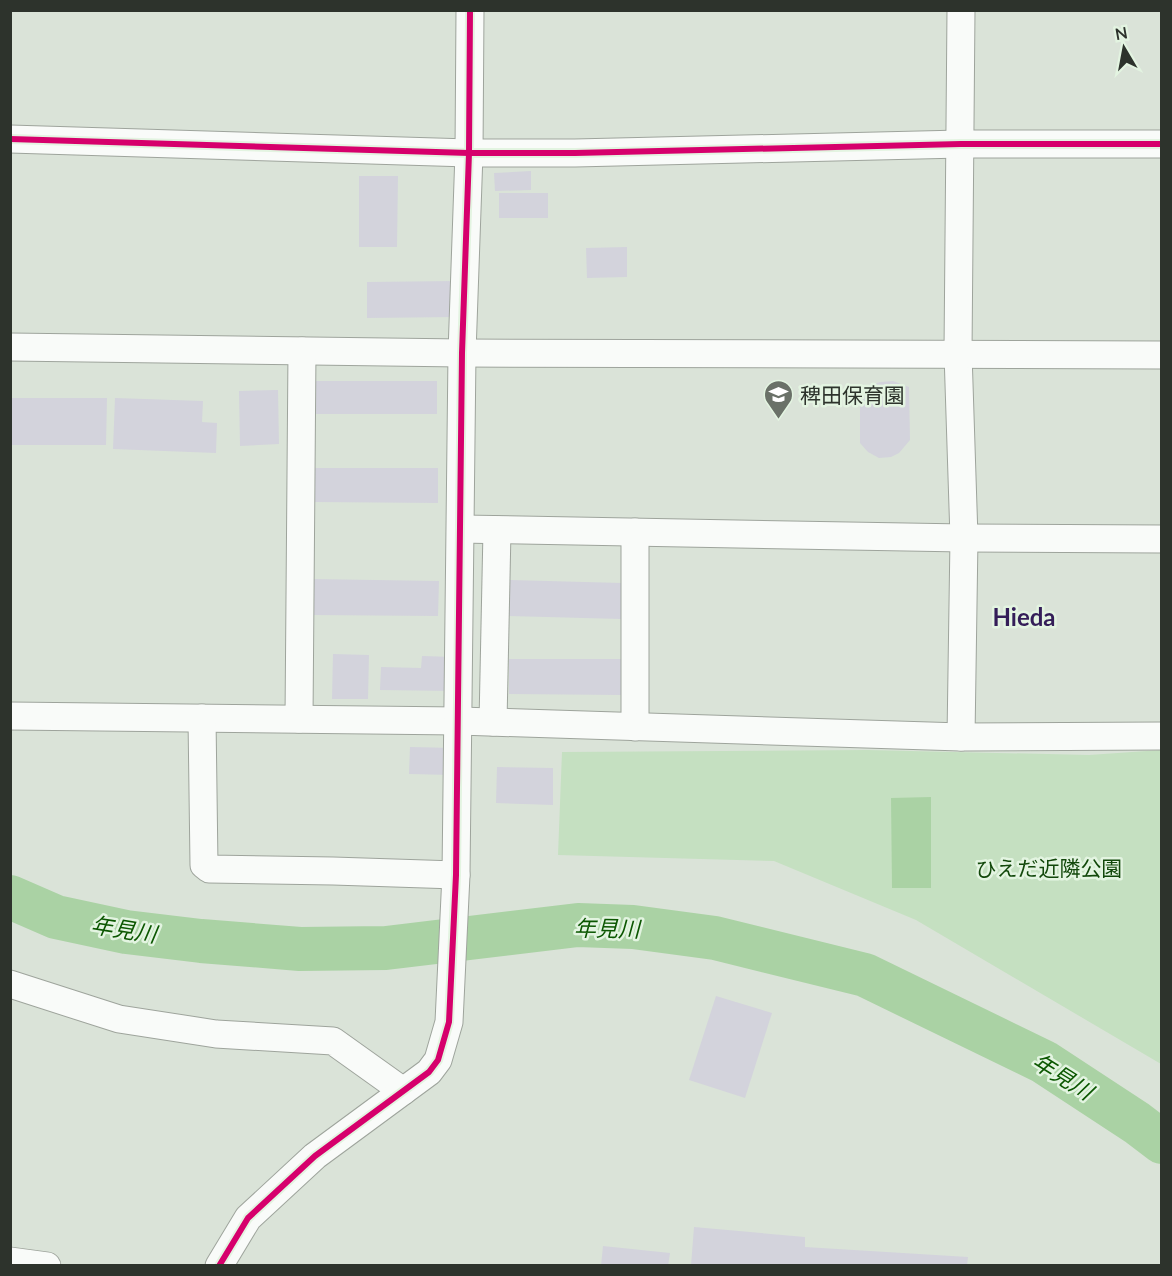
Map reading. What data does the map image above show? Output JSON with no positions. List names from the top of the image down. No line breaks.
{"districts":["Hieda"],"water":["年見川"],"parks":["ひえだ近隣公園"],"places":{"school or university":["稗田保育園"]},"north":"top"}
